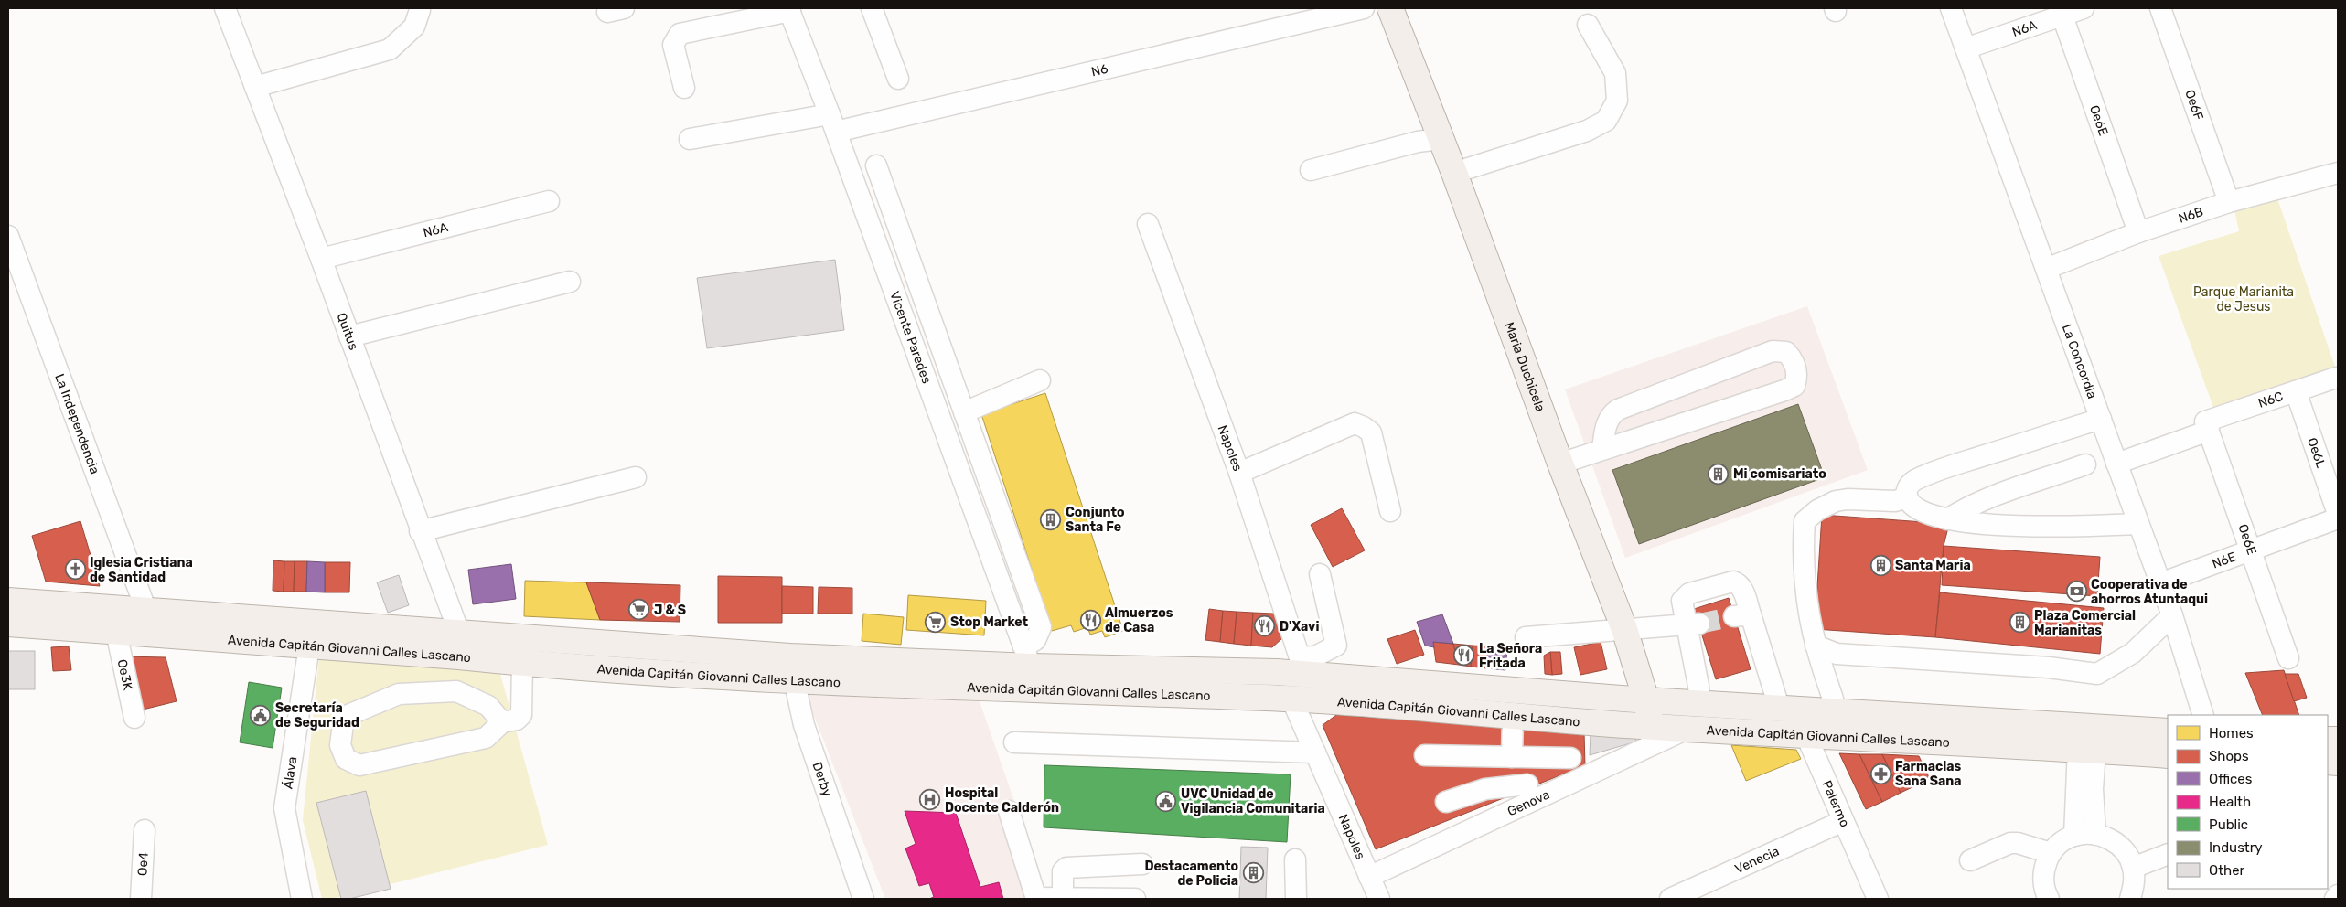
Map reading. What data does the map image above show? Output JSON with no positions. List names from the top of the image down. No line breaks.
{"streets":{"main road":["Maria Duchicela","Avenida Capitán Giovanni Calles Lascano"],"street":["N6A","N6","Oe6F","Oe6E","N6B","Quitus","Vicente Paredes","La Concordia","N6C","La Independencia","Napoles","Oe6L","N6E","Oe3K","Álava","Derby","Genova","Palermo","Venecia","Oe4"]},"crossings":[["N6A","Oe6E"],["N6A","Quitus"],["N6A","La Concordia"],["N6","Vicente Paredes"],["Oe6F","N6B"],["Oe6E","N6B"],["Oe6E","N6C"],["Oe6E","N6E"],["N6B","La Concordia"],["Quitus","Avenida Capitán Giovanni Calles Lascano"],["Vicente Paredes","Avenida Capitán Giovanni Calles Lascano"],["La Concordia","N6C"],["La Concordia","N6E"],["Maria Duchicela","Avenida Capitán Giovanni Calles Lascano"],["N6C","Oe6L"],["La Independencia","Avenida Capitán Giovanni Calles Lascano"],["Napoles","Avenida Capitán Giovanni Calles Lascano"],["Napoles","Genova"],["Avenida Capitán Giovanni Calles Lascano","Oe3K"],["Avenida Capitán Giovanni Calles Lascano","Álava"],["Avenida Capitán Giovanni Calles Lascano","Derby"],["Avenida Capitán Giovanni Calles Lascano","Genova"],["Avenida Capitán Giovanni Calles Lascano","Palermo"],["Palermo","Venecia"]],"parks":["Parque Marianita de Jesus"],"places":{"building":["Mi comisariato","Conjunto Santa Fe","Santa Maria","Plaza Comercial Marianitas","Destacamento de Policia"],"church":["Iglesia Cristiana de Santidad"],"bank":["Cooperativa de ahorros Atuntaqui"],"supermarket":["J & S","Stop Market"],"restaurant":["Almuerzos de Casa","D'Xavi","La Señora Fritada"],"public building":["Secretaría de Seguridad","UVC Unidad de Vigilancia Comunitaria"],"pharmacy":["Farmacias Sana Sana"],"hospital":["Hospital Docente Calderón"]},"legend":["Homes","Shops","Offices","Health","Public","Industry","Other"]}
